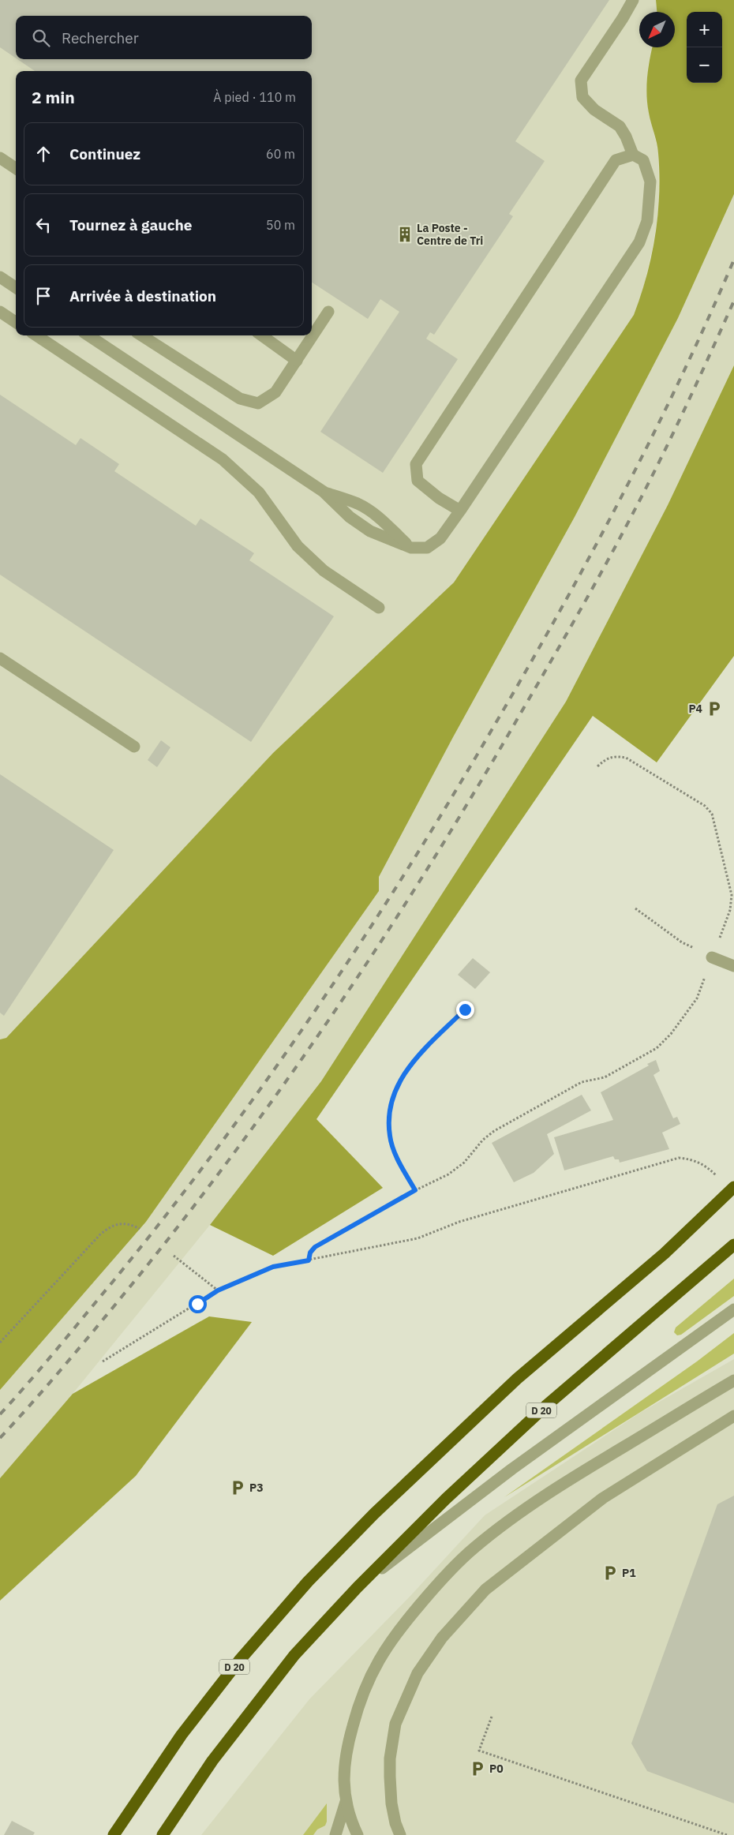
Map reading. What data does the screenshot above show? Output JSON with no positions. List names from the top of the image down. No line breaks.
{"streets":{"highway":["D 20"]},"places":{"building":["La Poste - Centre de Tri"],"parking":["P4","P3","P1","P0"]},"north":"bottom left","page":{"map_buttons":["+","−"],"search":"Rechercher","heading":["2 min","À pied · 110 m"],"list":[["Continuez","60 m"],["Tournez à gauche","50 m"],"Arrivée à destination"]}}
